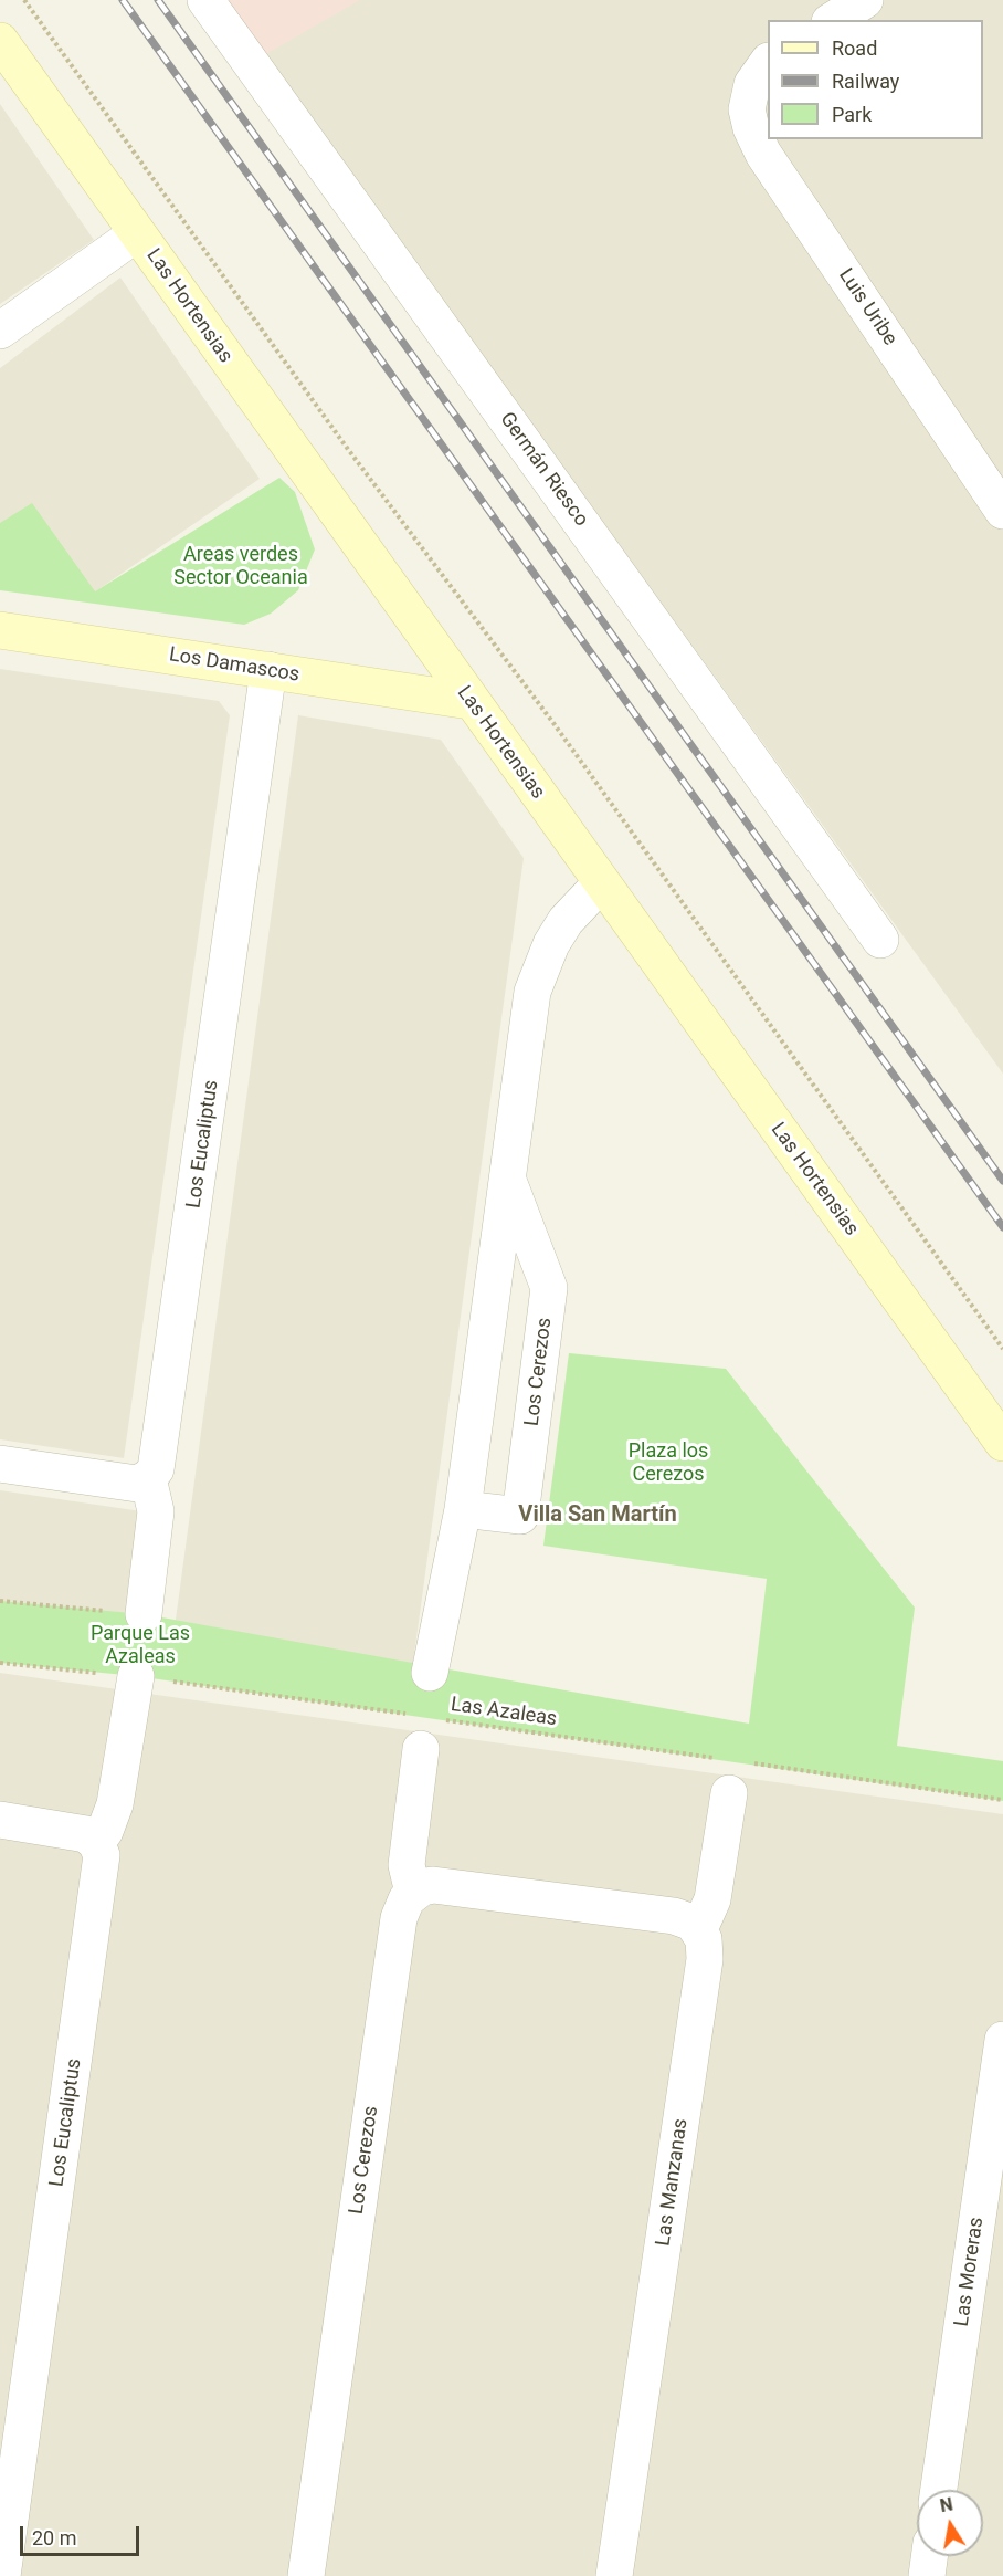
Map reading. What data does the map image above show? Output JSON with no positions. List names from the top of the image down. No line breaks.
{"streets":{"street":["Las Hortensias","Luis Uribe","Germán Riesco","Los Damascos","Los Eucaliptus","Los Cerezos","Las Manzanas","Las Moreras"],"path":["Las Azaleas"]},"crossings":[["Las Hortensias","Los Damascos"],["Las Hortensias","Los Cerezos"],["Los Damascos","Los Eucaliptus"]],"districts":["Villa San Martín"],"parks":["Areas verdes Sector Oceania","Plaza los Cerezos","Parque Las Azaleas"],"legend":["Road","Railway","Park"],"scale_bar":"20 m","north":"top"}
